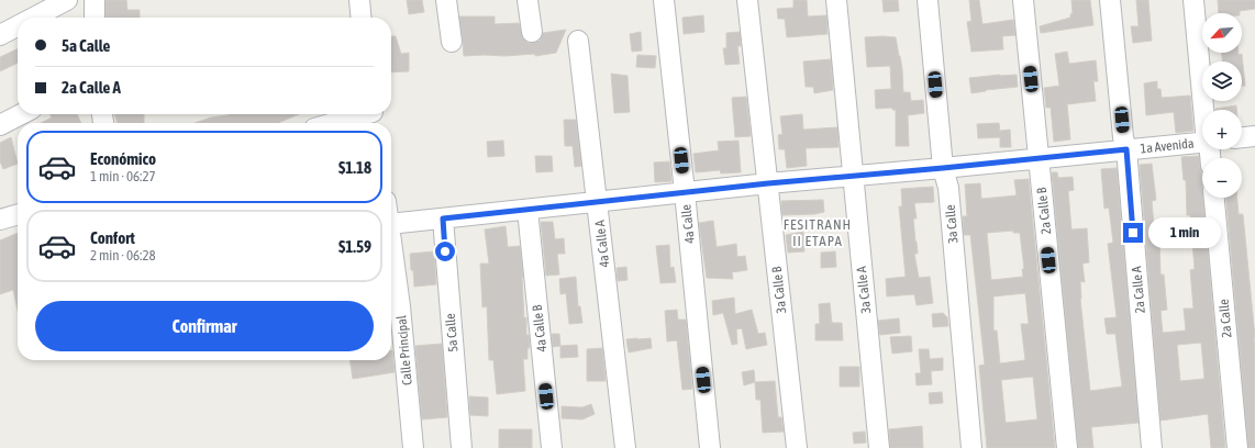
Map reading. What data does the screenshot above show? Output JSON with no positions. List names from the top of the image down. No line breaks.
{"streets":{"street":["1a Avenida","2a Calle B","4a Calle","3a Calle","4a Calle A","3a Calle B","3a Calle A","2a Calle A","2a Calle","4a Calle B","5a Calle","Calle Principal"]},"crossings":[["1a Avenida","2a Calle B"],["1a Avenida","4a Calle"],["1a Avenida","3a Calle"],["1a Avenida","4a Calle A"],["1a Avenida","3a Calle B"],["1a Avenida","3a Calle A"],["1a Avenida","2a Calle A"],["1a Avenida","4a Calle B"],["1a Avenida","5a Calle"]],"districts":["FESITRANH II ETAPA"],"north":"bottom left","page":{"map_buttons":["+","−"],"banner":["5a Calle","2a Calle A"],"list":[{"name":"Económico","note":"1 min · 06:27","value":"$1.18"},{"name":"Confort","note":"2 min · 06:28","value":"$1.59"}],"bubble":"1 min","buttons":"Confirmar"}}
